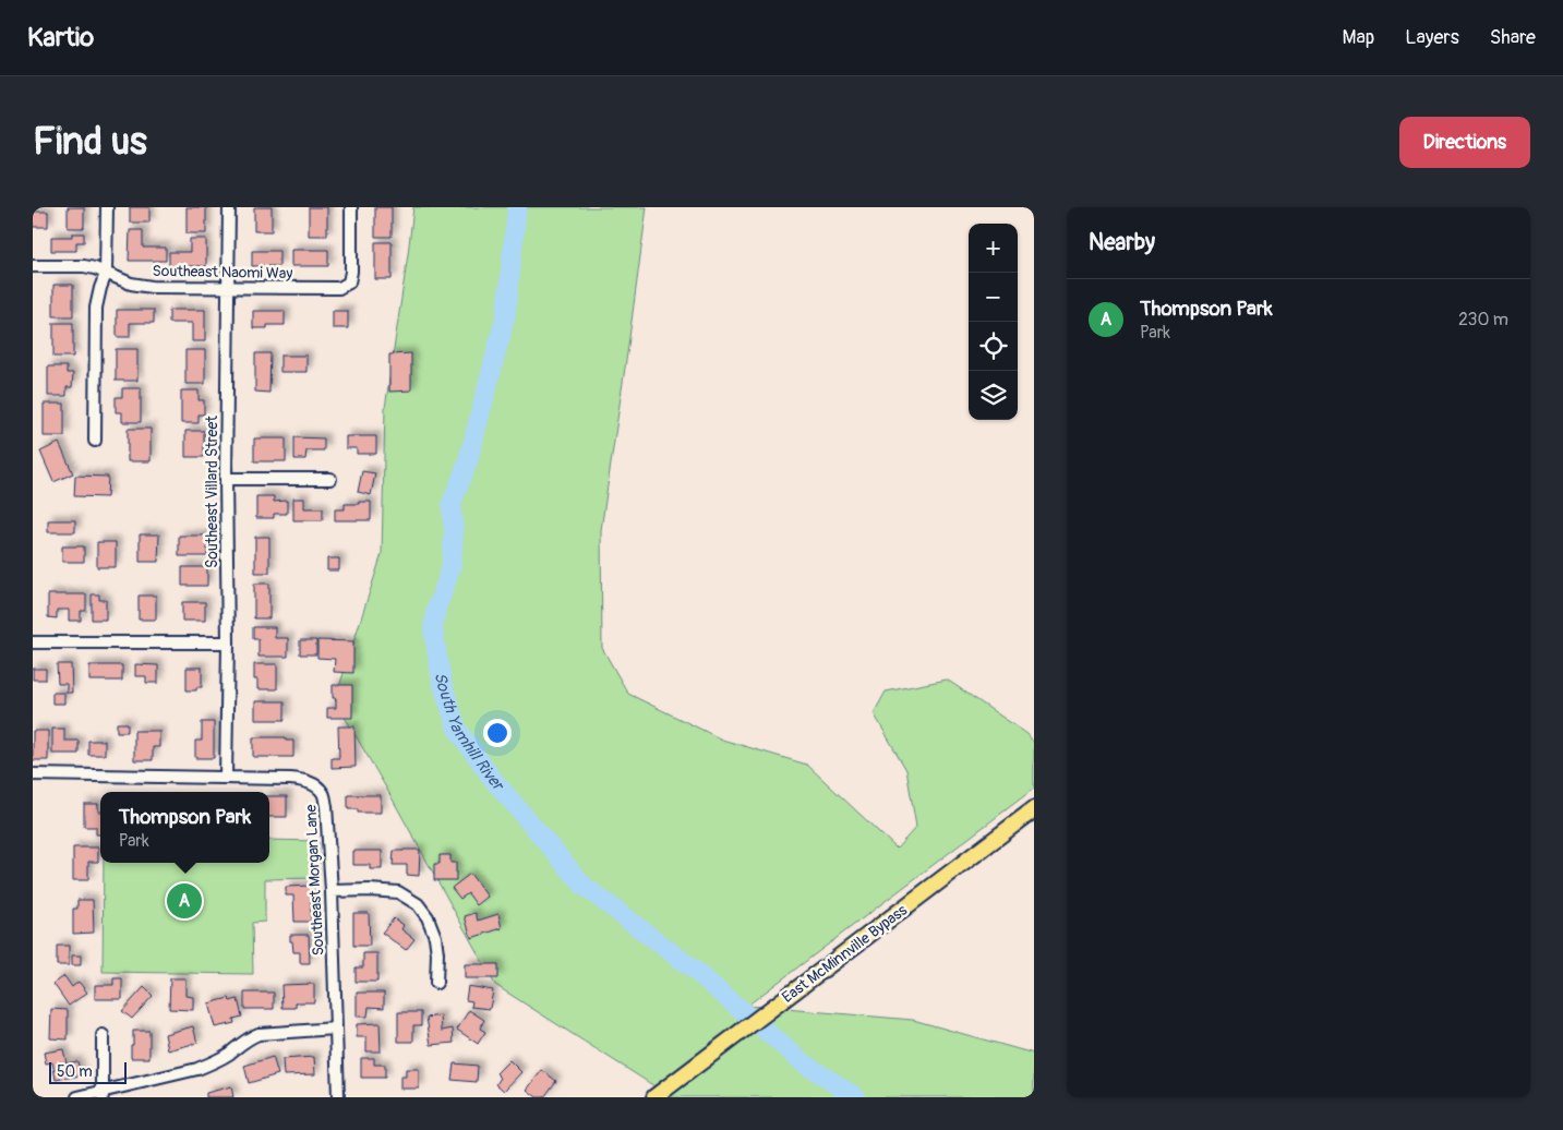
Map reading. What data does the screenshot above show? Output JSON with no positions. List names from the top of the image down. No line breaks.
{"streets":{"highway":["East McMinnville Bypass"],"street":["Southeast Naomi Way","Southeast Villard Street","Southeast Morgan Lane"]},"crossings":[["Southeast Naomi Way","Southeast Villard Street"],["Southeast Villard Street","Southeast Morgan Lane"]],"water":["South Yamhill River"],"scale_bar":"50 m","page":{"header":"Kartio","nav":["Map","Layers","Share"],"buttons":"Directions","title":"Find us","heading":"Nearby","map_buttons":["+","−"],"list":[{"mark":"A","name":"Thompson Park","note":"Park","value":"230 m"}],"popup":["Thompson Park","Park"],"pins":"A","scale":"50 m"}}
